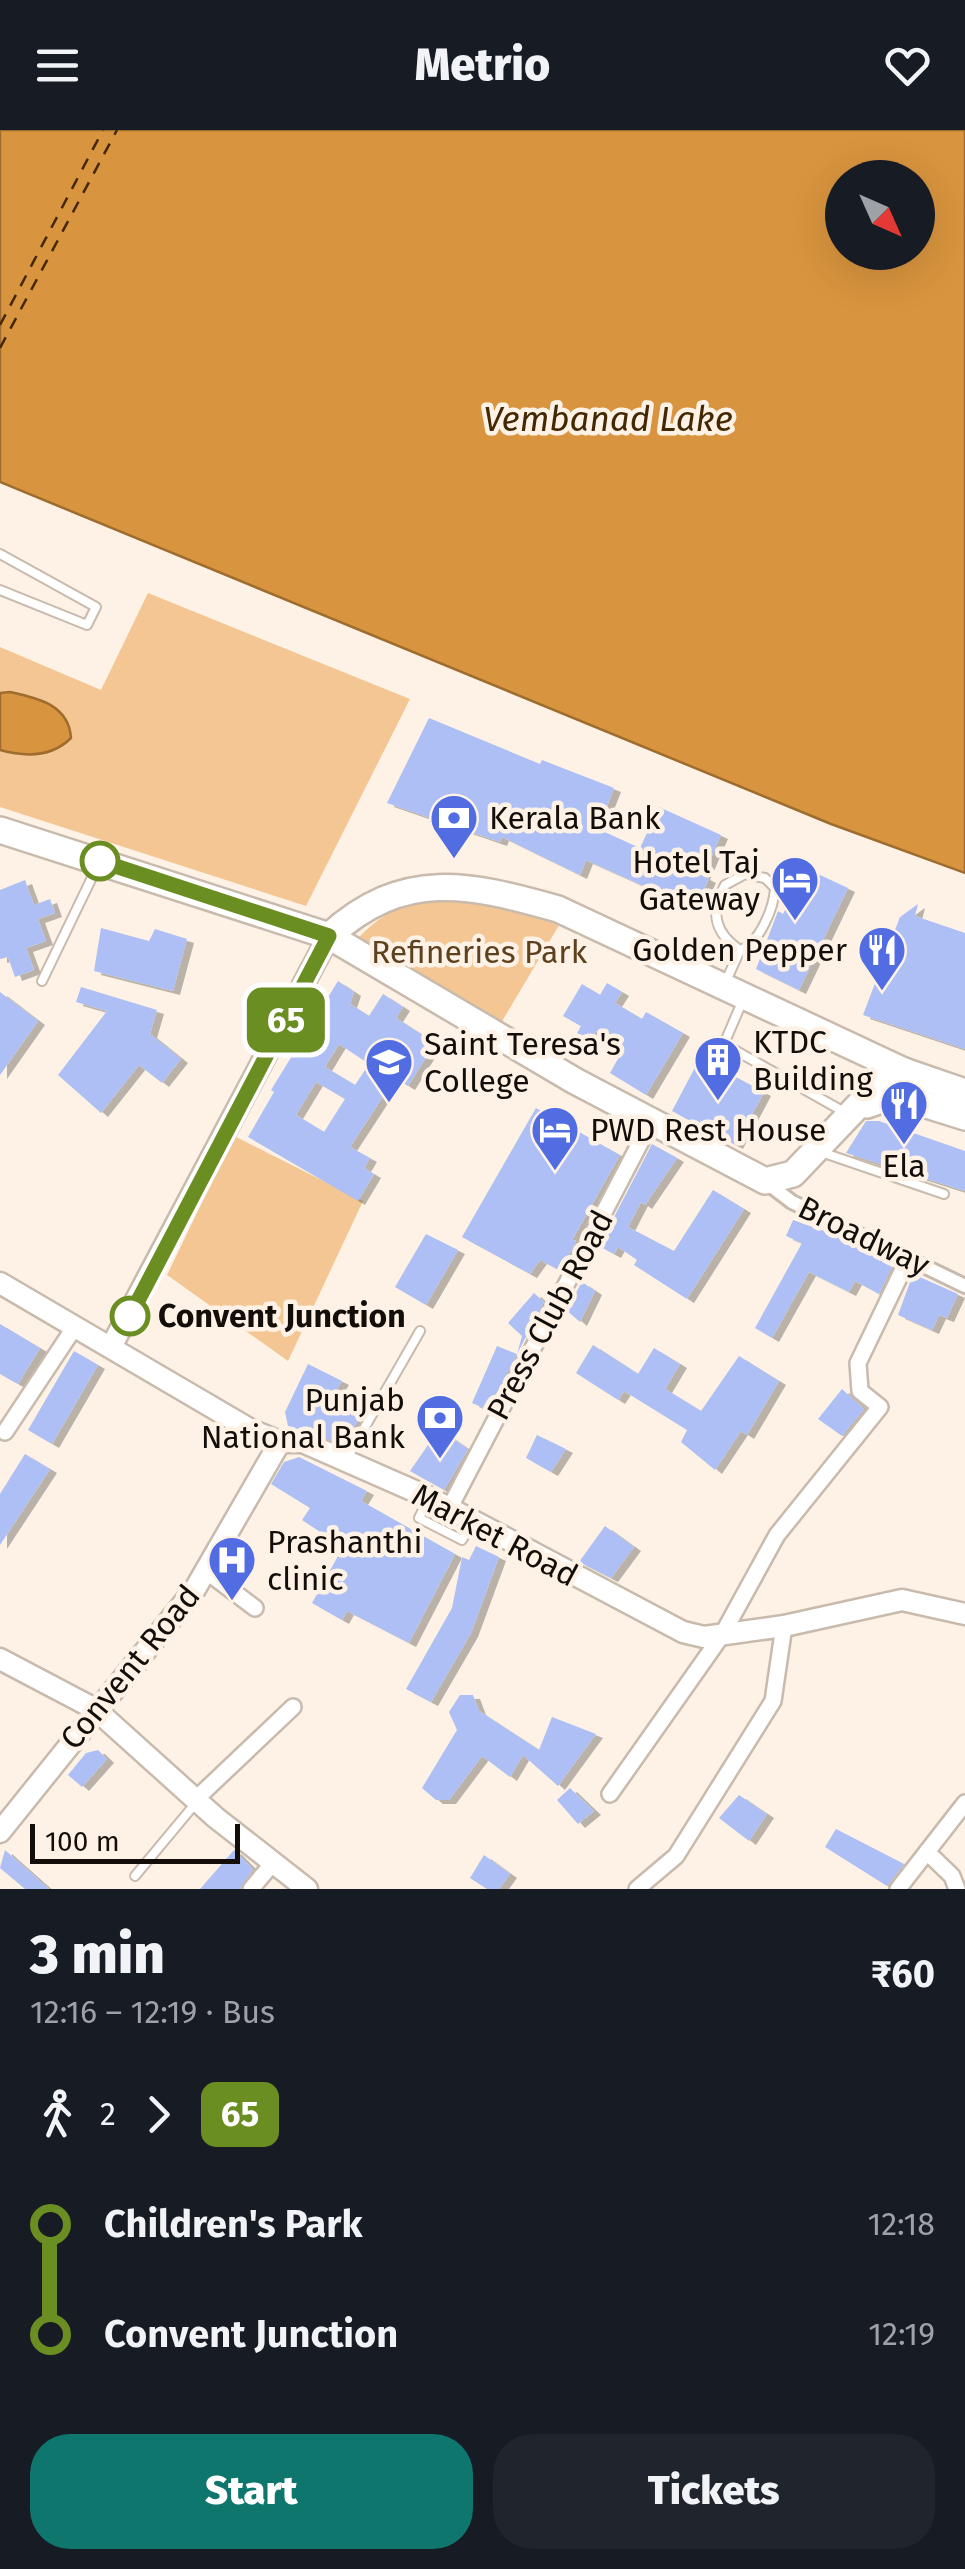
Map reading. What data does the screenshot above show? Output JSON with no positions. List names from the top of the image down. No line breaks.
{"streets":{"street":["Broadway","Press Club Road","Market Road","Convent Road"]},"crossings":[["Press Club Road","Market Road"],["Market Road","Convent Road"]],"water":["Vembanad Lake"],"parks":["Refineries Park"],"places":{"bank":["Kerala Bank","Punjab National Bank"],"hotel":["Hotel Taj Gateway","PWD Rest House"],"restaurant":["Golden Pepper","Ela"],"building":["KTDC Building"],"school or university":["Saint Teresa's College"],"other":["Convent Junction"],"hospital":["Prashanthi clinic"]},"lines":["bus line 65"],"scale_bar":"100 m","north":"bottom right","page":{"header":"Metrio","on_map":"65","scale":"100 m","heading":["3 min","12:16 – 12:19 · Bus","₹60"],"legs":["2","65"],"list":[{"name":"Children's Park","value":"12:18"},{"name":"Convent Junction","value":"12:19"}],"buttons":["Start","Tickets"]}}
